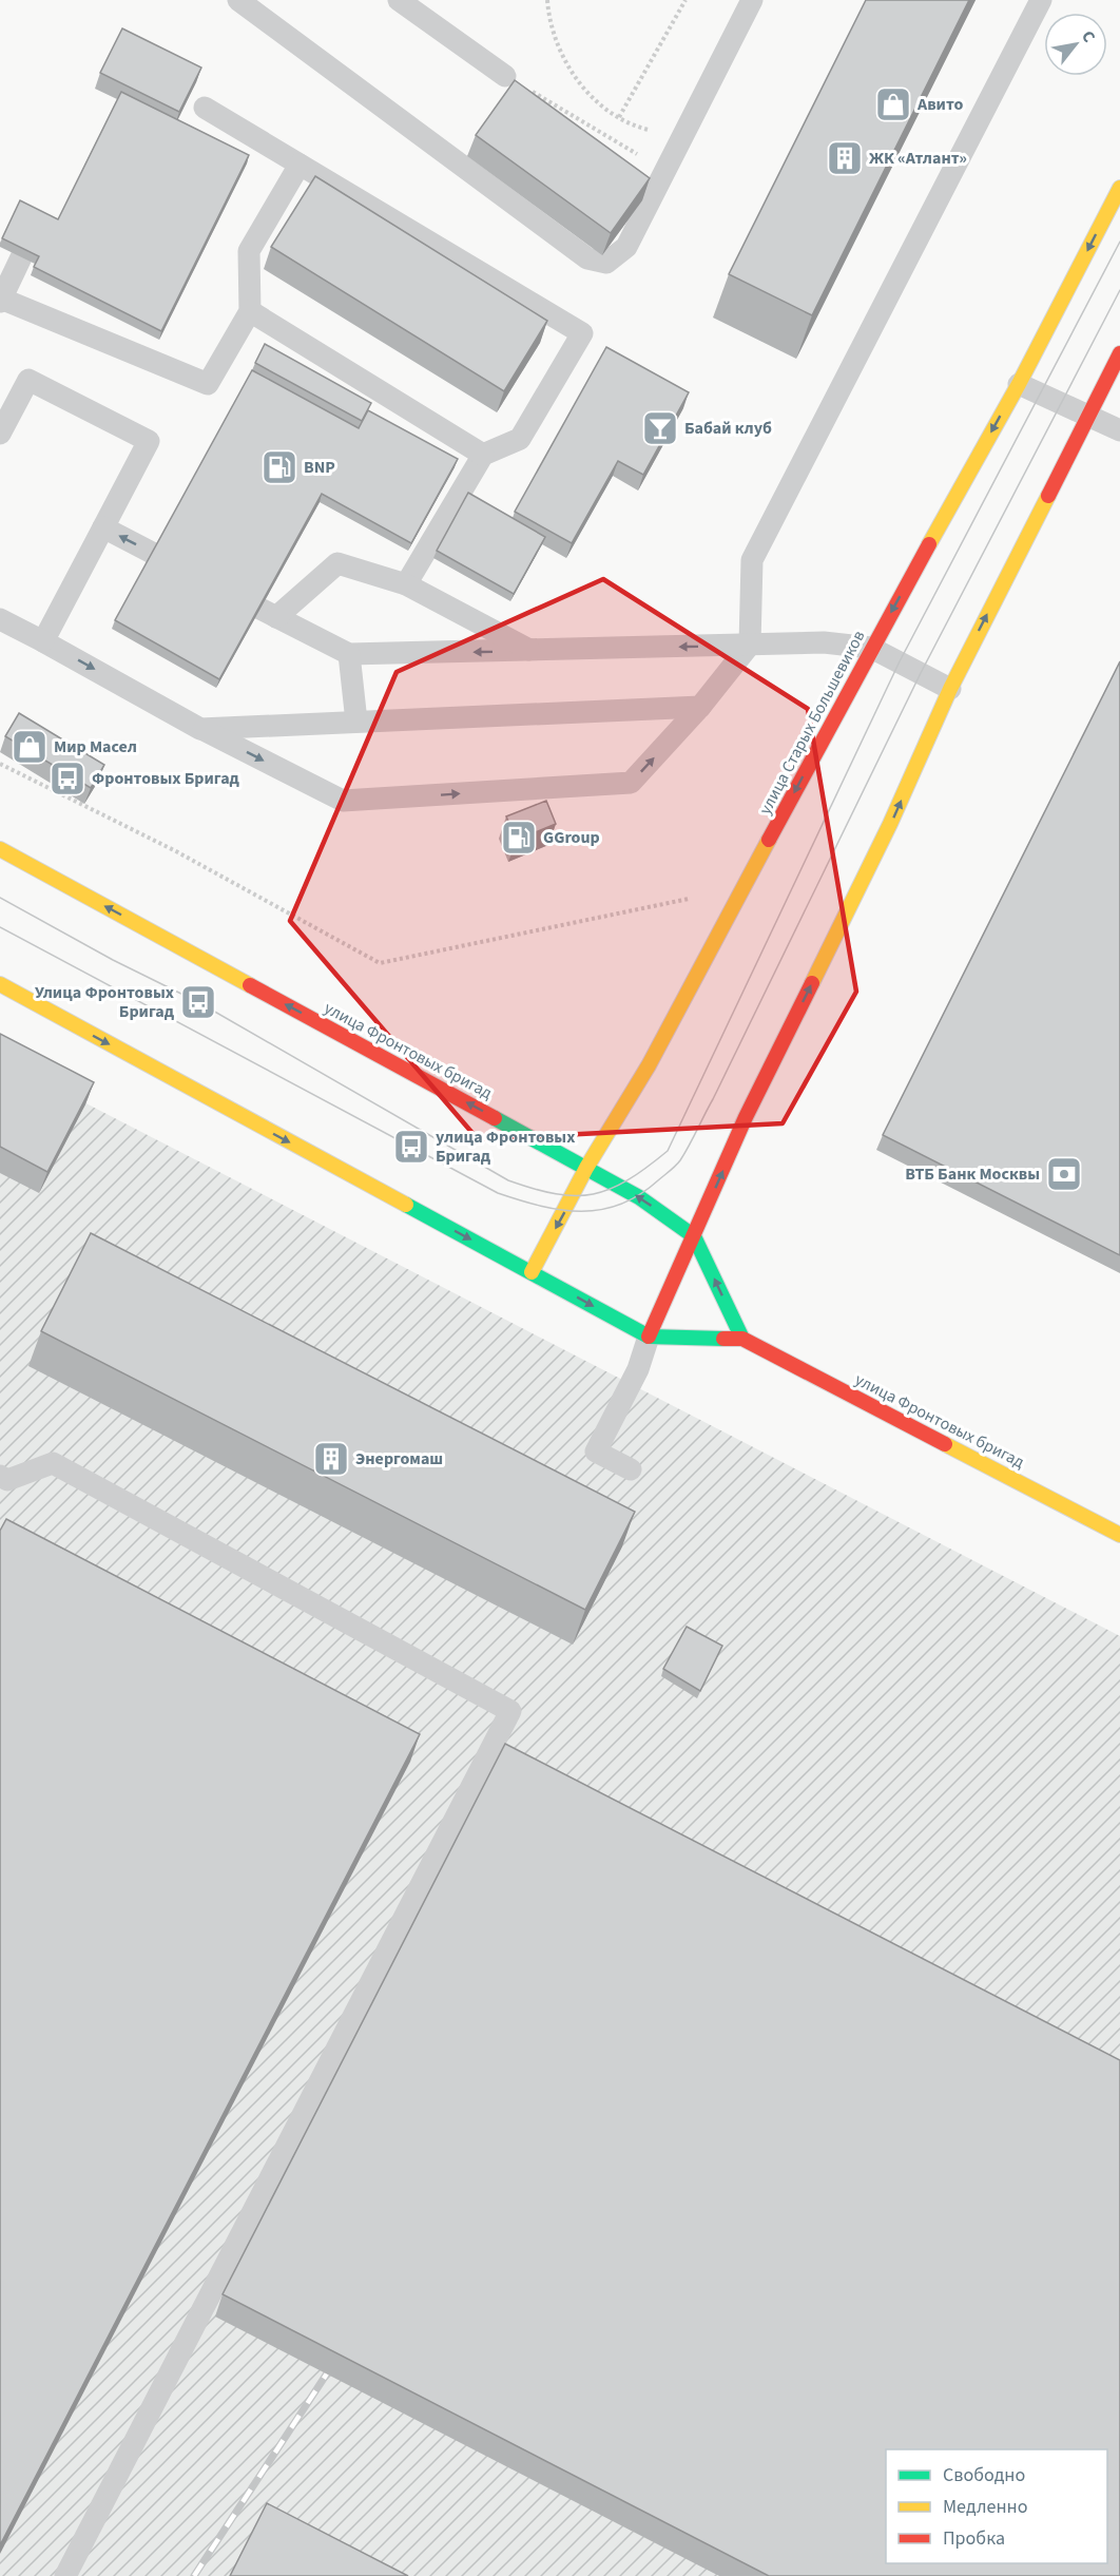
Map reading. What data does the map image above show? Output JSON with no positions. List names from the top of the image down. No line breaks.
{"streets":{"main road":["улица Старых Большевиков","улица Фронтовых бригад"]},"crossings":[["улица Старых Большевиков","улица Фронтовых бригад"]],"places":{"shop":["Авито","Мир Масел"],"building":["ЖК «Атлант»","Энергомаш"],"bar":["Бабай клуб"],"fuel station":["BNP","GGroup"],"bus stop":["Фронтовых Бригад","Улица Фронтовых Бригад","улица Фронтовых Бригад"],"bank":["ВТБ Банк Москвы"]},"legend":["Свободно","Медленно","Пробка"],"north":"top right"}
